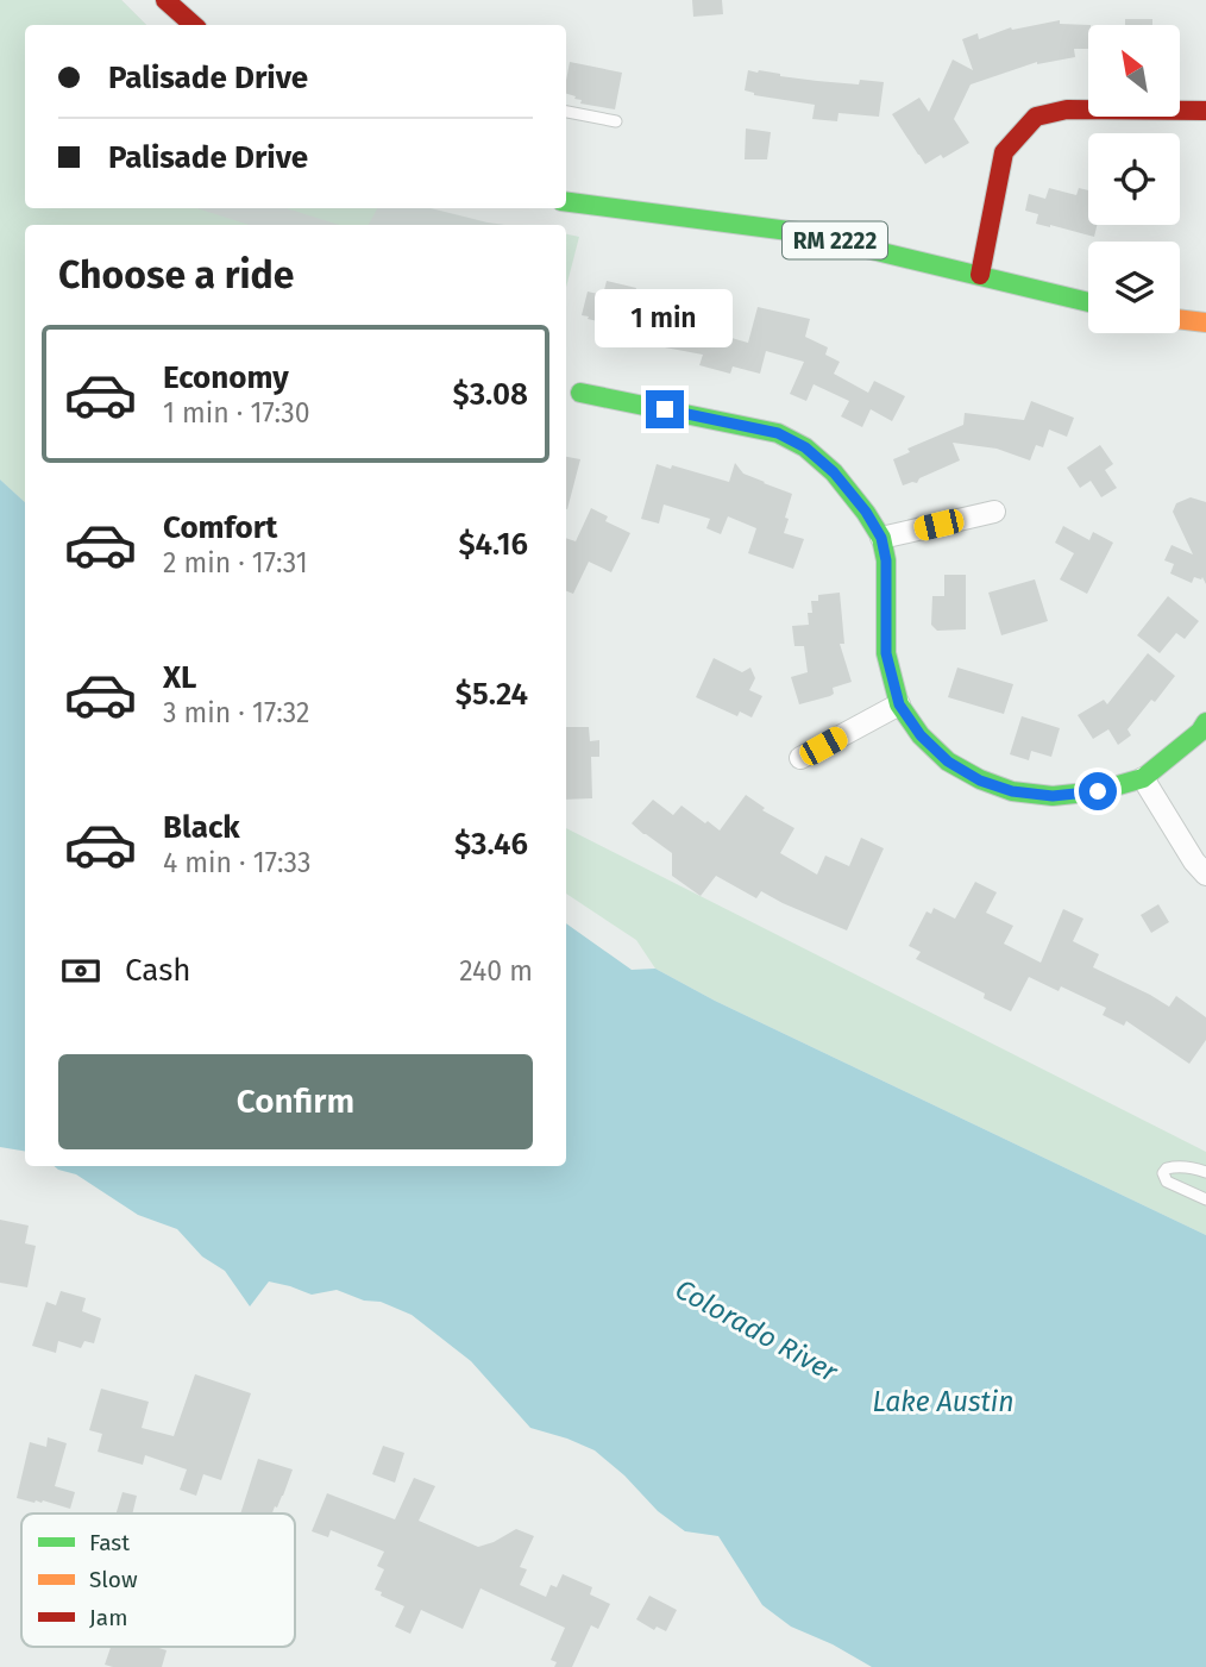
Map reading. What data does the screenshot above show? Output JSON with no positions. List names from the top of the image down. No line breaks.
{"streets":{"street":["RM 2222"]},"water":["Colorado River","Lake Austin"],"legend":["Fast","Slow","Jam"],"north":"top left","page":{"banner":["Palisade Drive","Palisade Drive"],"heading":"Choose a ride","bubble":"1 min","list":[{"name":"Economy","note":"1 min · 17:30","value":"$3.08"},{"name":"Comfort","note":"2 min · 17:31","value":"$4.16"},{"name":"XL","note":"3 min · 17:32","value":"$5.24"},{"name":"Black","note":"4 min · 17:33","value":"$3.46"}],"pay":["Cash","240 m"],"buttons":"Confirm"}}
